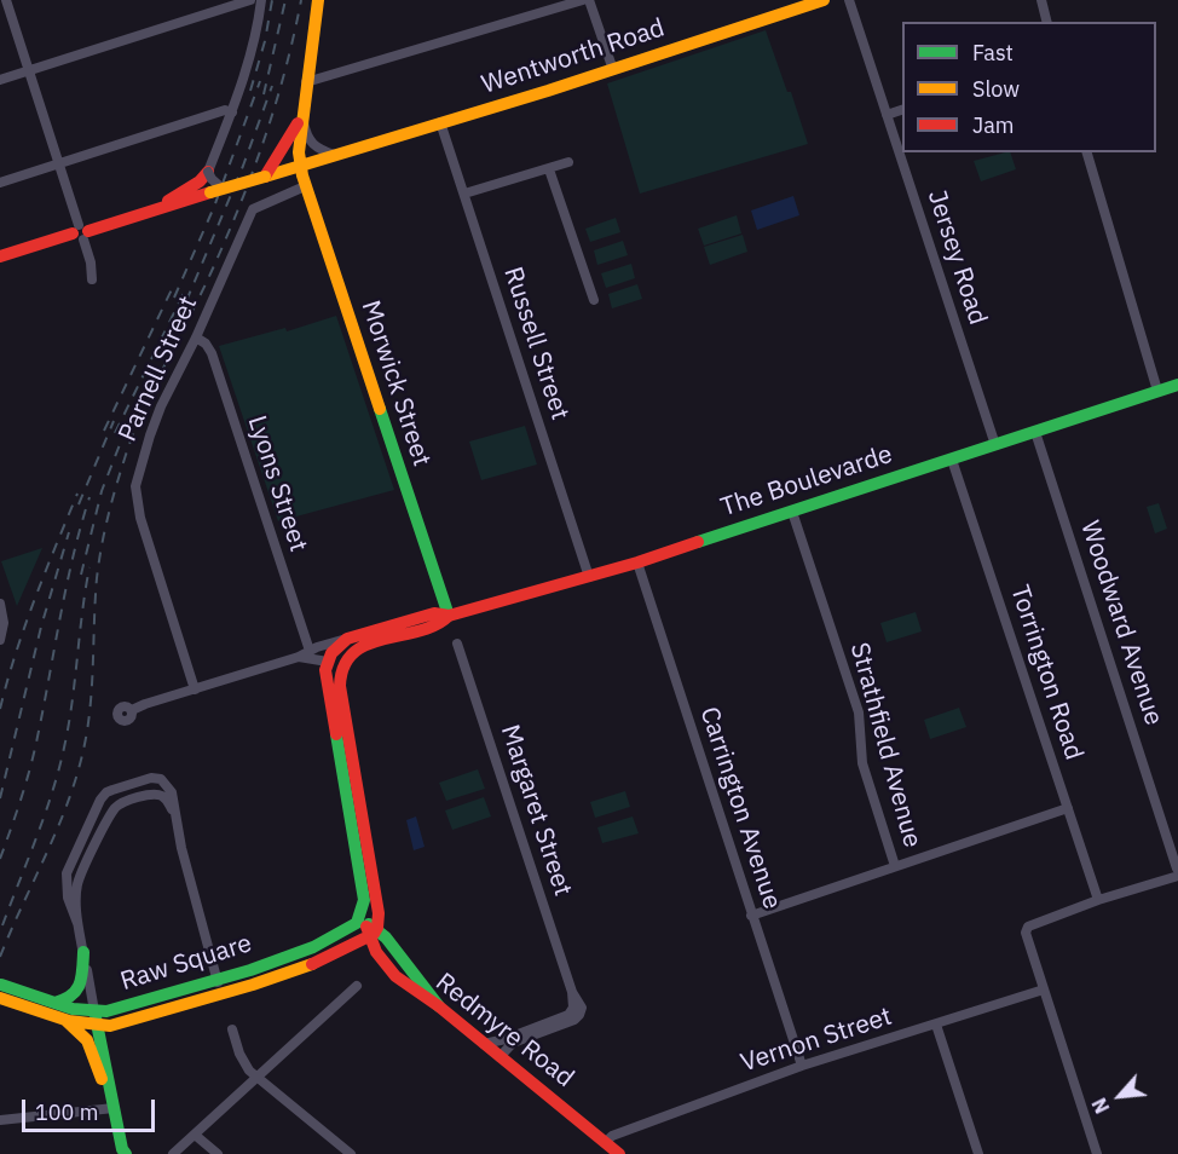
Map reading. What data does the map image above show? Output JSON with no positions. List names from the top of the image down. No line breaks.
{"streets":{"main road":["Wentworth Road","Morwick Street","The Boulevarde","Raw Square","Redmyre Road"],"street":["Jersey Road","Russell Street","Parnell Street","Lyons Street","Woodward Avenue","Torrington Road","Strathfield Avenue","Carrington Avenue","Margaret Street","Vernon Street"]},"crossings":[["Wentworth Road","Russell Street"],["Wentworth Road","Morwick Street"],["Jersey Road","The Boulevarde"],["Russell Street","The Boulevarde"],["Parnell Street","Morwick Street"],["Parnell Street","The Boulevarde"],["Parnell Street","Lyons Street"],["Morwick Street","The Boulevarde"],["The Boulevarde","Lyons Street"],["The Boulevarde","Woodward Avenue"],["The Boulevarde","Torrington Road"],["The Boulevarde","Strathfield Avenue"],["The Boulevarde","Carrington Avenue"],["Carrington Avenue","Vernon Street"],["Margaret Street","Redmyre Road"],["Raw Square","Redmyre Road"],["Redmyre Road","Vernon Street"]],"legend":["Fast","Slow","Jam"],"scale_bar":"100 m","north":"bottom left"}
